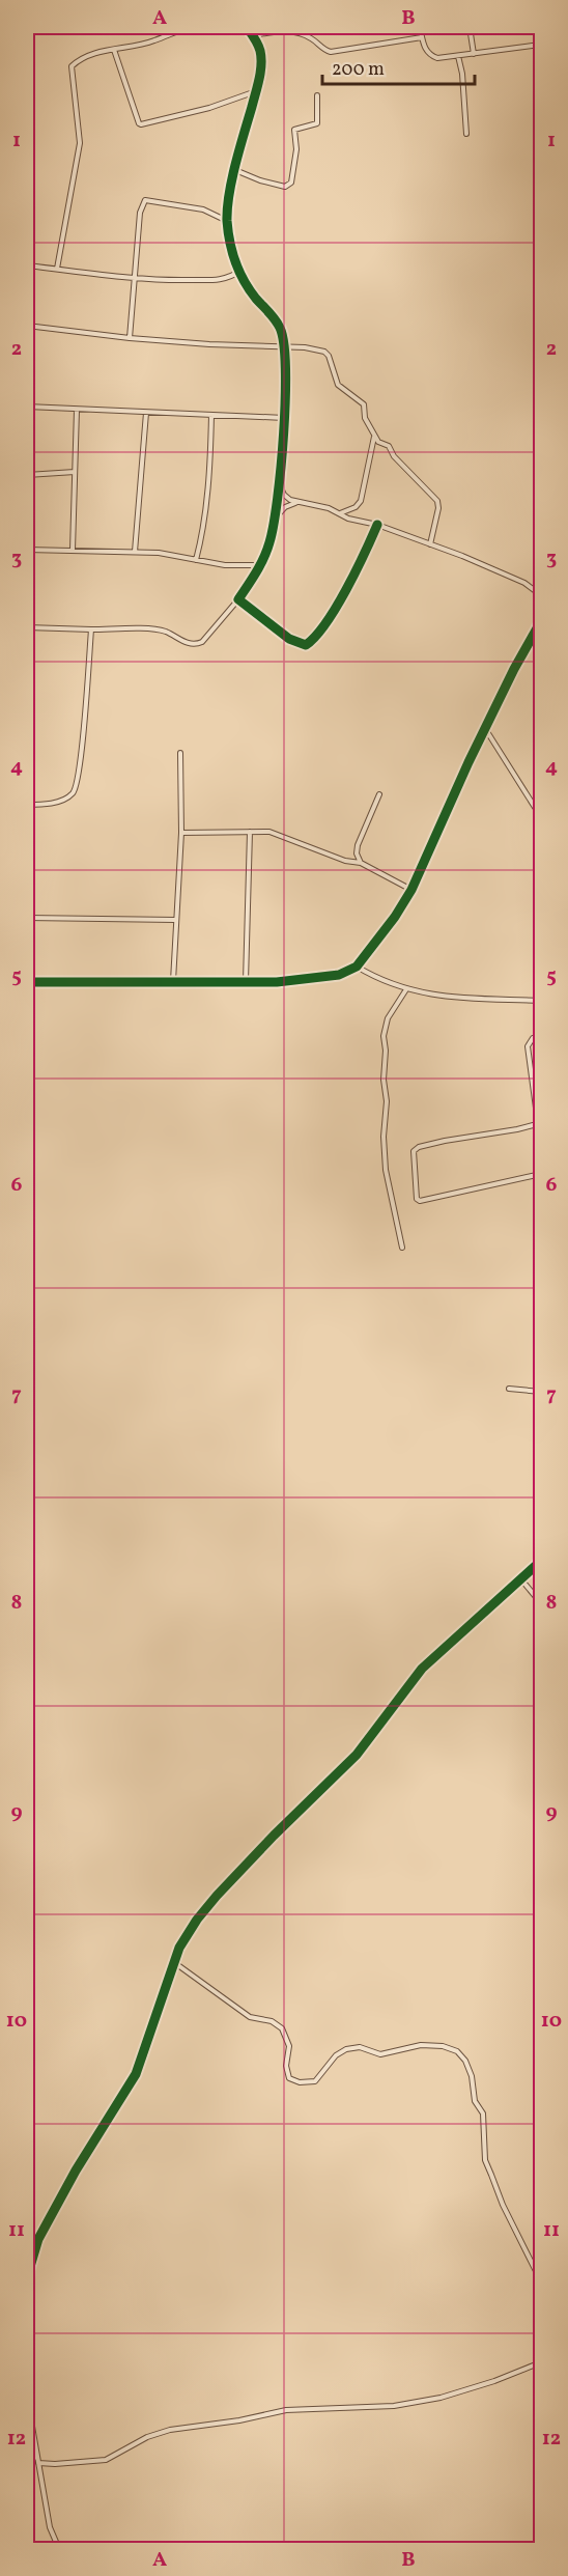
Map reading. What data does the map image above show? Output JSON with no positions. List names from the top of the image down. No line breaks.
{"scale_bar":"200 m","grid":{"columns":["A","B"],"rows":["1","2","3","4","5","6","7","8","9","10","11","12"]}}
